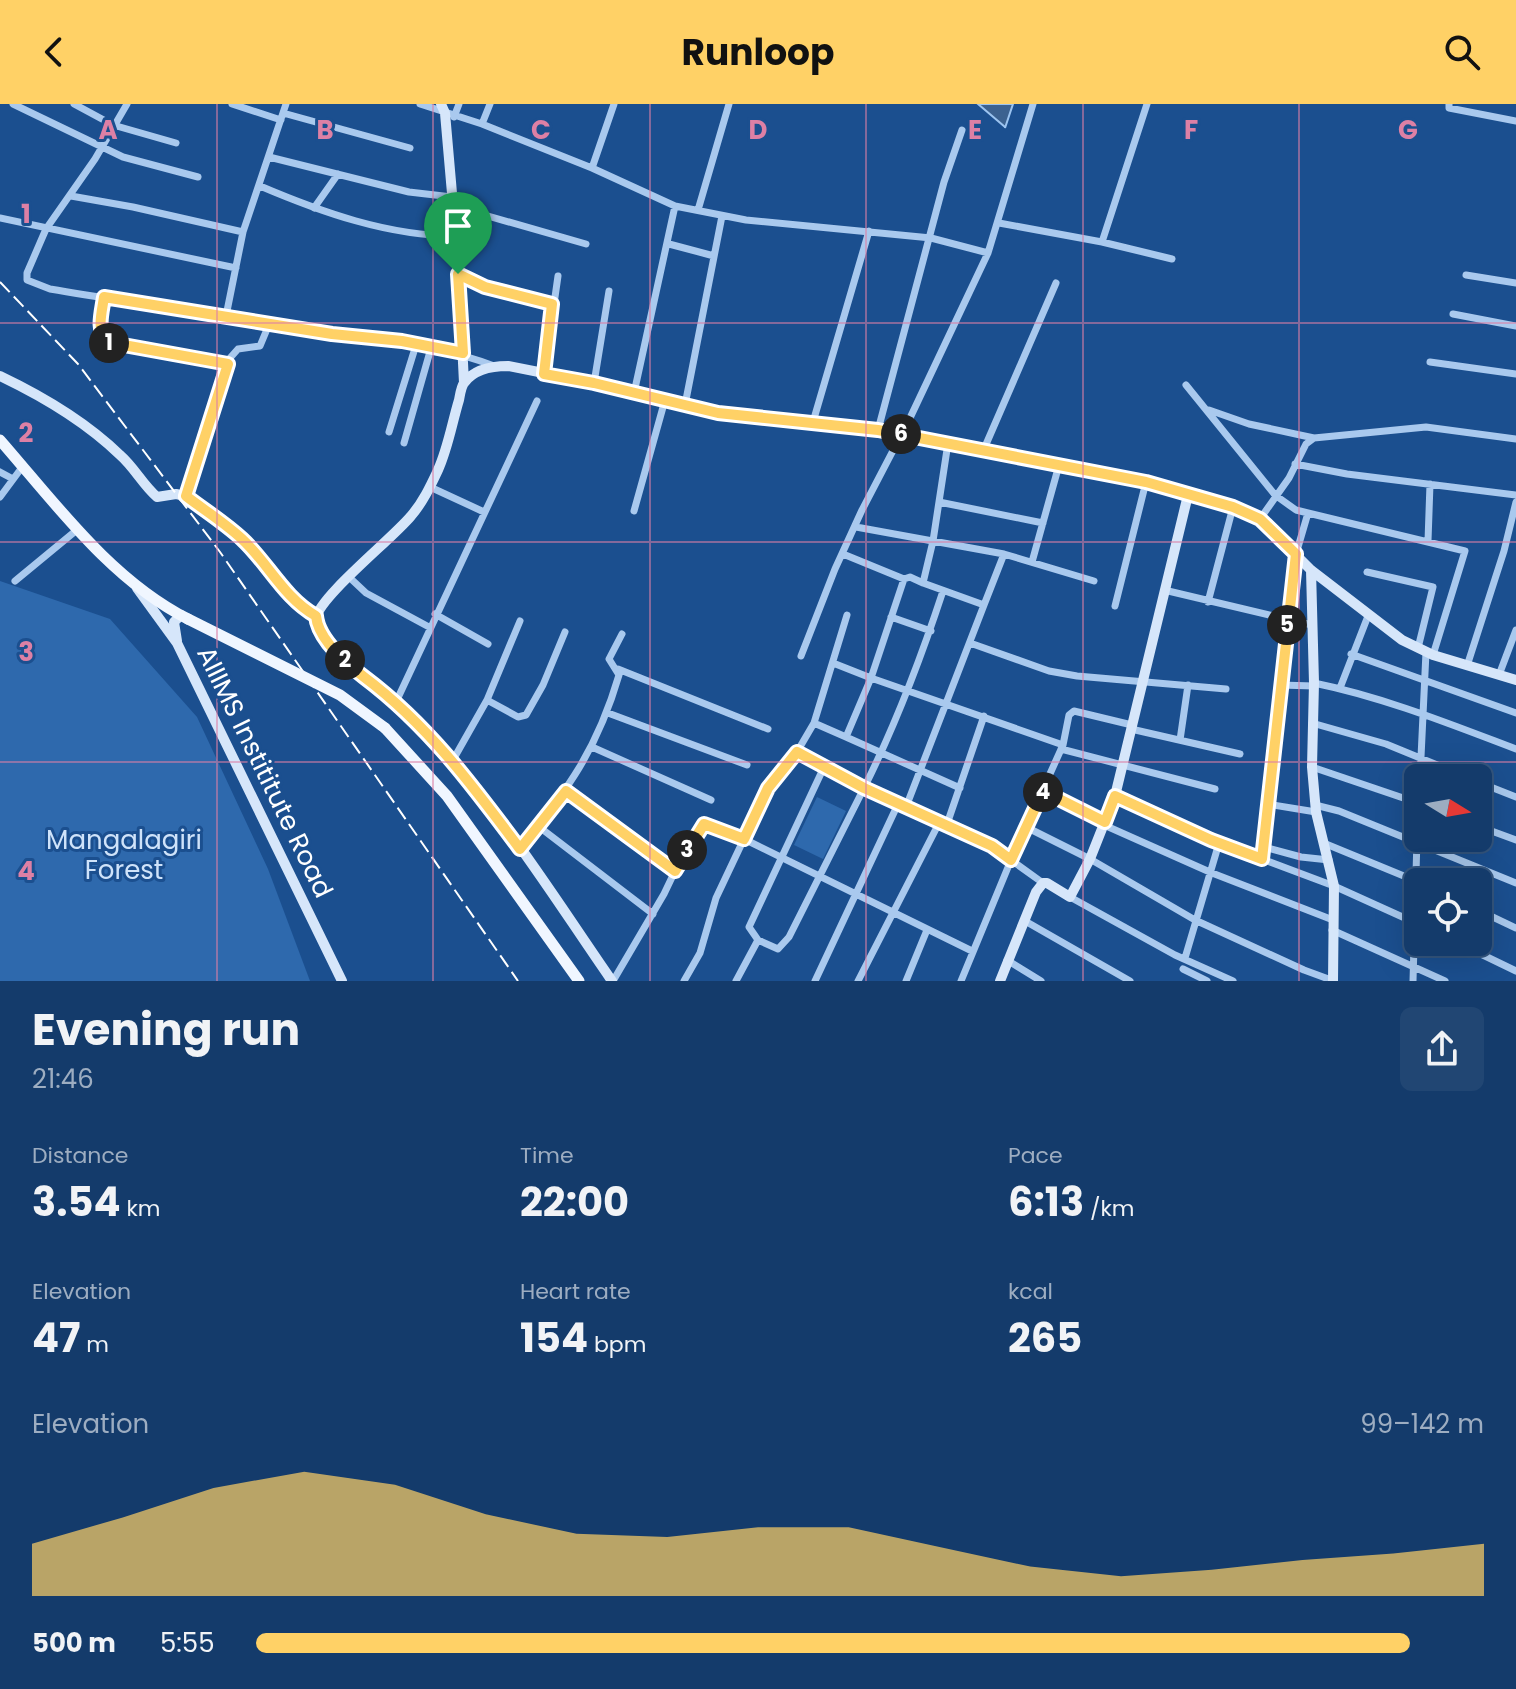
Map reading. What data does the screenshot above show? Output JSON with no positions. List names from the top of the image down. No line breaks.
{"streets":{"street":["AIIIMS Instititute Road"]},"parks":["Mangalagiri Forest"],"north":"right","page":{"header":"Runloop","pins":["1","6","5","2","4","3"],"heading":["Evening run","21:46"],"stats":[["Distance","3.54 km"],["Time","22:00"],["Pace","6:13 /km"],["Elevation","47 m"],["Heart rate","154 bpm"],["kcal","265"]],"chart":["Elevation","99–142 m"],"list":[{"name":"500 m","note":"5:55"}]},"grid":{"columns":["A","B","C","D","E","F","G"],"rows":["1","2","3","4"]}}
